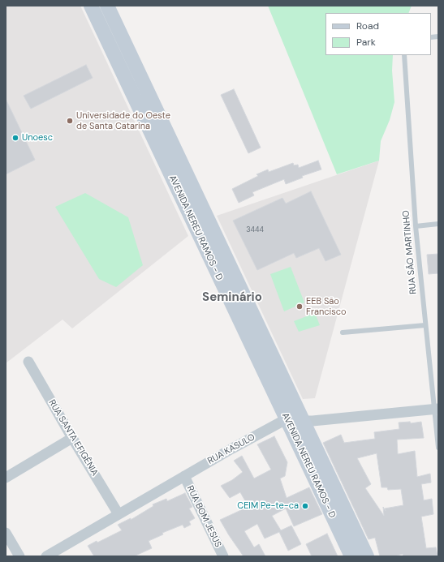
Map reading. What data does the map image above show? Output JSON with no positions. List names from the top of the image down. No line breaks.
{"streets":{"street":["AVENIDA NEREU RAMOS - D","RUA SANTA EFIGÊNIA","RUA KASULO","RUA BOM JESUS"],"lane":["RUA SÃO MARTINHO"]},"crossings":[["AVENIDA NEREU RAMOS - D","RUA KASULO"],["RUA SÃO MARTINHO","RUA KASULO"],["RUA SANTA EFIGÊNIA","RUA KASULO"],["RUA KASULO","RUA BOM JESUS"]],"districts":["Seminário"],"places":["Universidade do Oeste de Santa Catarina","Unoesc","EEB São Francisco","CEIM Pe-te-ca"],"house_numbers":["3444"],"legend":["Road","Park"]}
